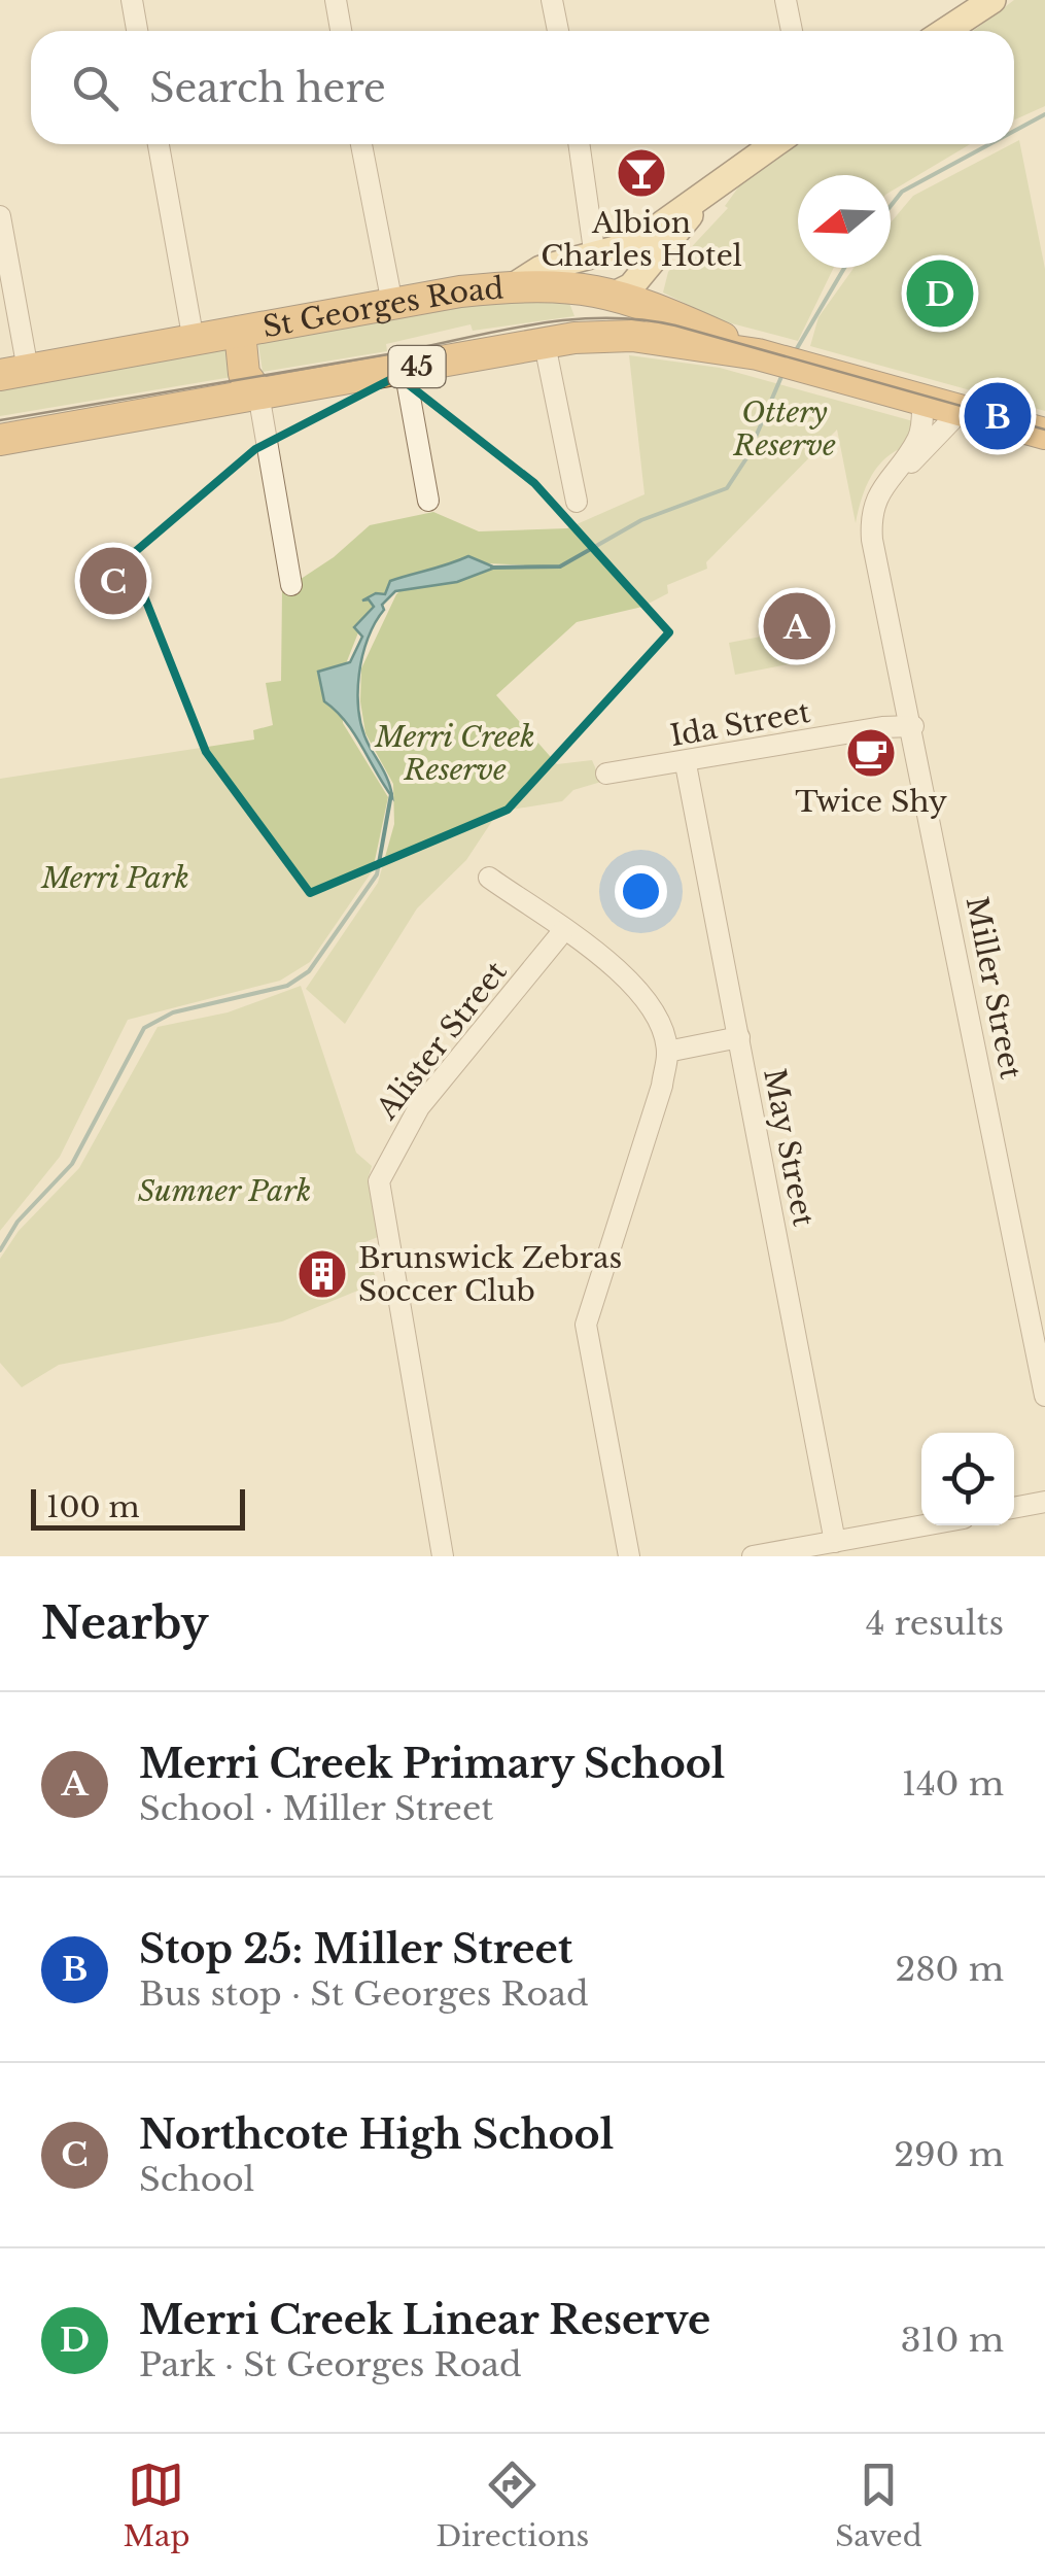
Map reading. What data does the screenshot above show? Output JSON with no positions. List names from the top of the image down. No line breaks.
{"streets":{"highway":["St Georges Road","45"],"street":["Ida Street","Miller Street","Alister Street","May Street"]},"crossings":[["St Georges Road","Miller Street"],["Ida Street","Miller Street"],["Ida Street","May Street"]],"parks":["Ottery Reserve","Merri Creek Reserve","Merri Park","Sumner Park"],"places":{"bar":["Albion Charles Hotel"],"cafe":["Twice Shy"],"building":["Brunswick Zebras Soccer Club"]},"scale_bar":"100 m","north":"left","page":{"search":"Search here","pins":["D","B","C","A"],"scale":"100 m","heading":["Nearby","4 results"],"list":[{"mark":"A","name":"Merri Creek Primary School","note":"School · Miller Street","value":"140 m"},{"mark":"B","name":"Stop 25: Miller Street","note":"Bus stop · St Georges Road","value":"280 m"},{"mark":"C","name":"Northcote High School","note":"School","value":"290 m"},{"mark":"D","name":"Merri Creek Linear Reserve","note":"Park · St Georges Road","value":"310 m"}],"nav":["Map","Directions","Saved"]}}
